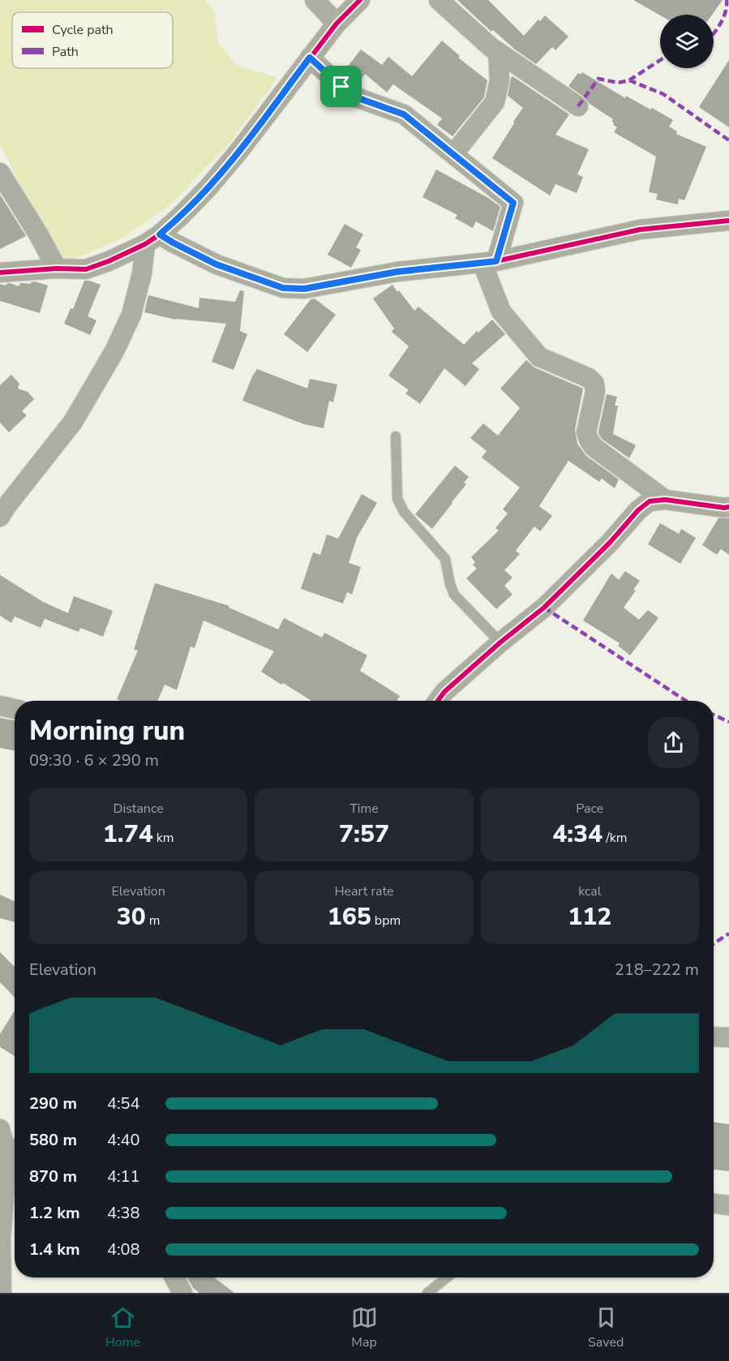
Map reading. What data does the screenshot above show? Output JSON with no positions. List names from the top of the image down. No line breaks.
{"legend":["Cycle path","Path"],"page":{"heading":["Morning run","09:30 · 6 × 290 m"],"stats":[["Distance","1.74 km"],["Time","7:57"],["Pace","4:34 /km"],["Elevation","30 m"],["Heart rate","165 bpm"],["kcal","112"]],"chart":["Elevation","218–222 m"],"list":[{"name":"290 m","note":"4:54"},{"name":"580 m","note":"4:40"},{"name":"870 m","note":"4:11"},{"name":"1.2 km","note":"4:38"},{"name":"1.4 km","note":"4:08"}],"tabs":["Home","Map","Saved"]}}
